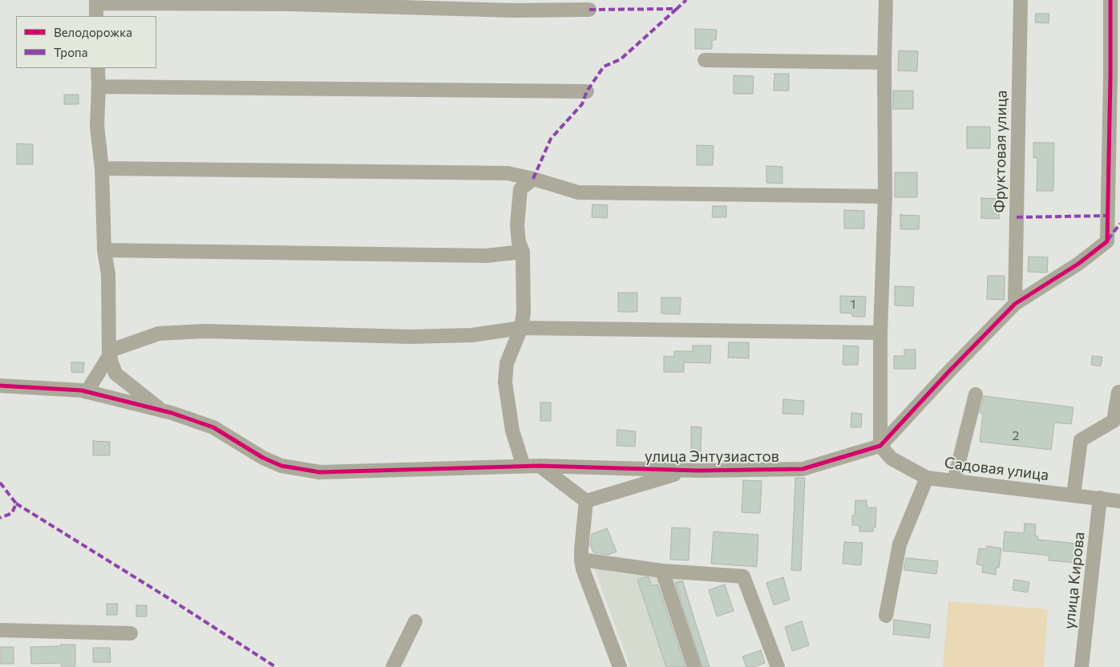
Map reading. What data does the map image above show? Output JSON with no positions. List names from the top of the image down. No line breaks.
{"streets":{"street":["Фруктовая улица","улица Энтузиастов","Садовая улица","улица Кирова"]},"crossings":[["улица Энтузиастов","Садовая улица"],["Садовая улица","улица Кирова"]],"house_numbers":["1","2"],"legend":["Велодорожка","Тропа"]}
